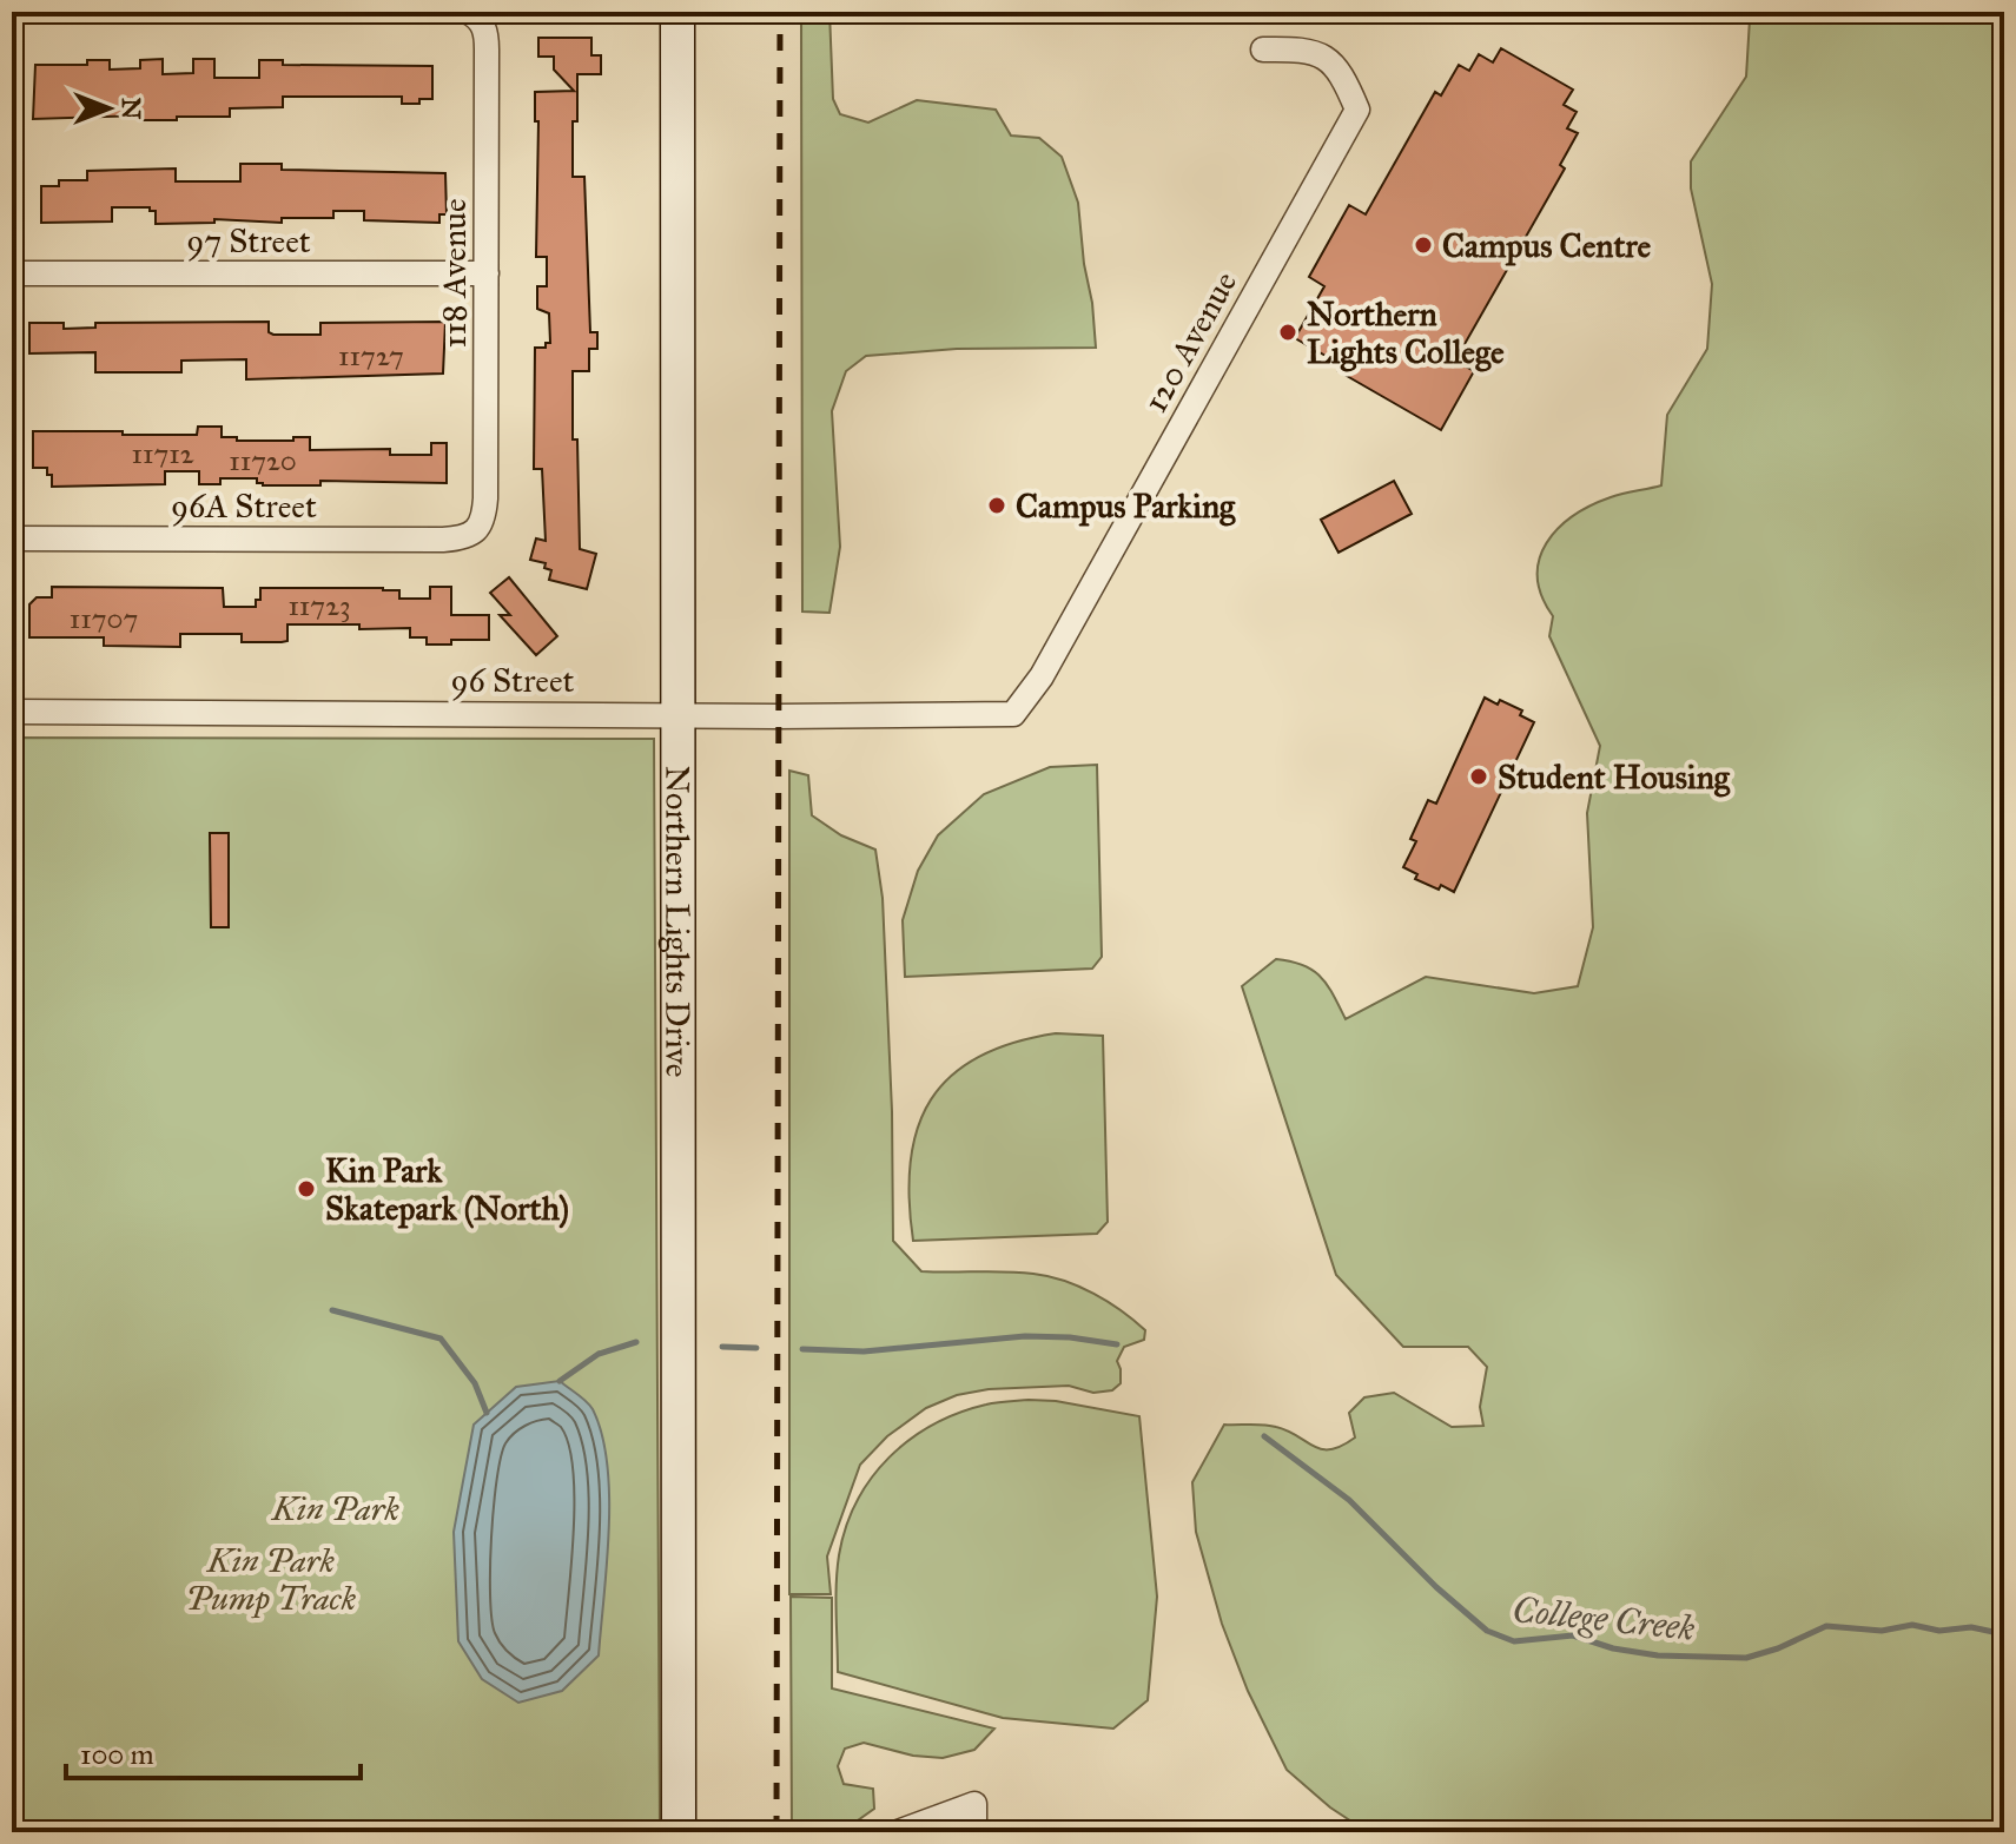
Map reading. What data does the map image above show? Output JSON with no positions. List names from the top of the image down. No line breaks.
{"streets":{"main road":["Northern Lights Drive"],"street":["97 Street","118 Avenue","120 Avenue","96A Street","96 Street"]},"crossings":[["97 Street","118 Avenue"],["118 Avenue","96A Street"],["120 Avenue","96 Street"],["96 Street","Northern Lights Drive"]],"water":["College Creek"],"parks":["Kin Park","Kin Park Pump Track"],"places":["Campus Centre","Northern Lights College","Campus Parking","Student Housing","Kin Park Skatepark (North)"],"house_numbers":["11727","11712","11720","11723","11707"],"scale_bar":"100 m","north":"right"}
